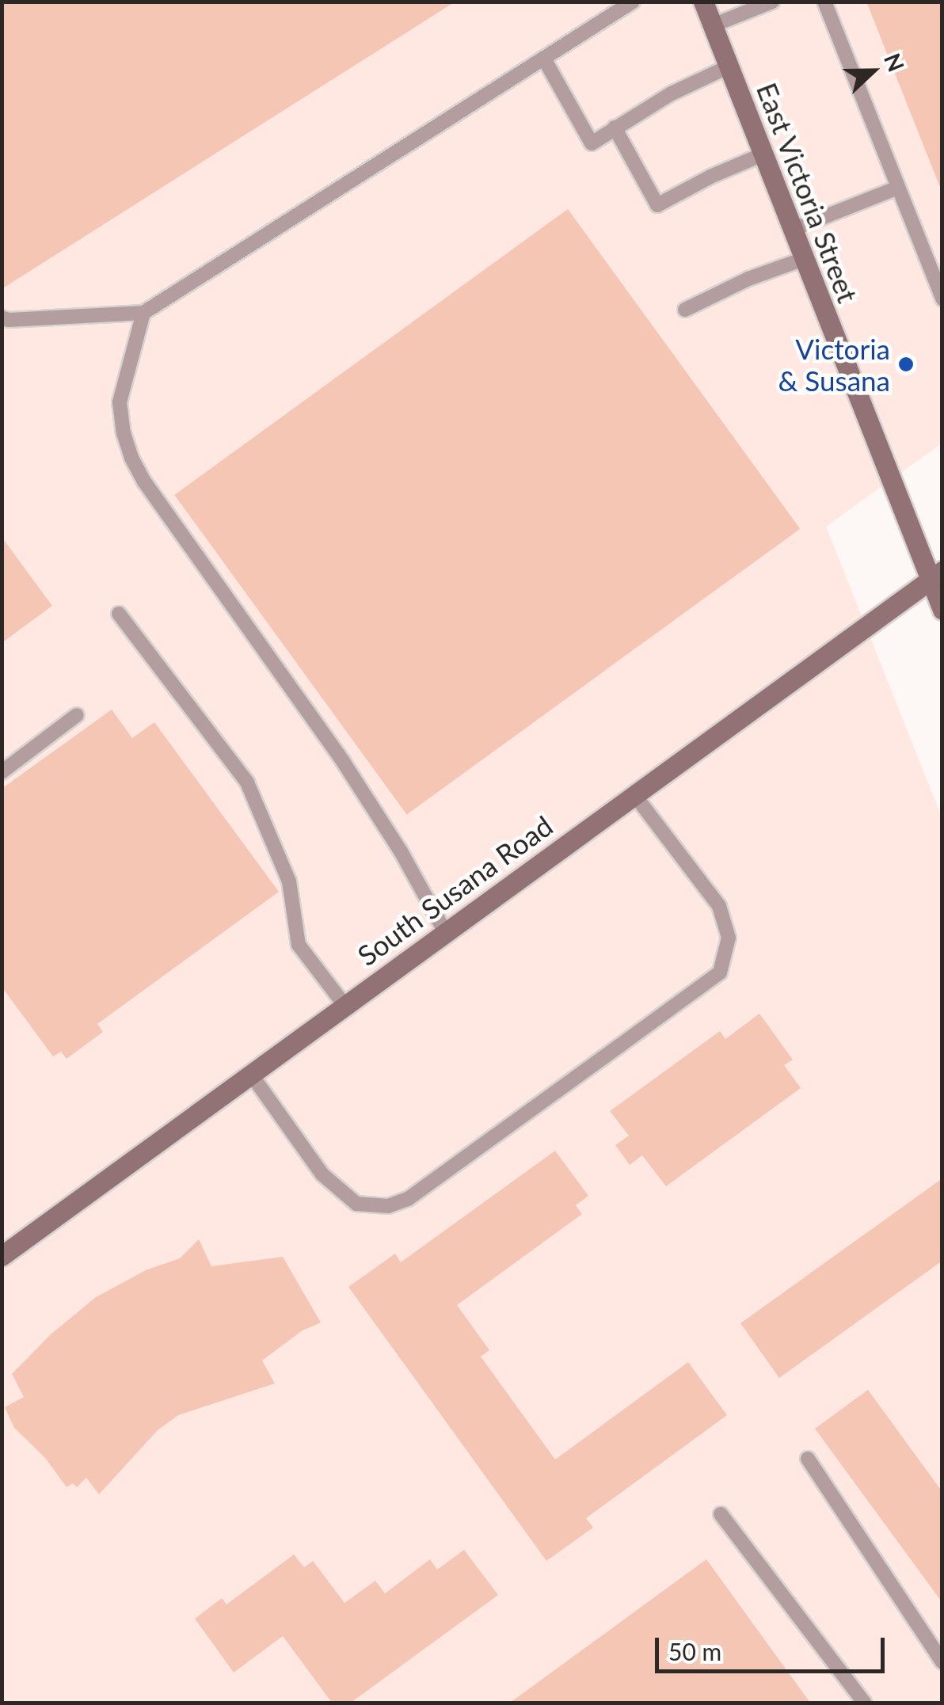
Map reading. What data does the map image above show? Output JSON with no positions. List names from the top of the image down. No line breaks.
{"streets":{"street":["East Victoria Street","South Susana Road"]},"crossings":[["East Victoria Street","South Susana Road"]],"places":["Victoria & Susana"],"scale_bar":"50 m","north":"right"}
